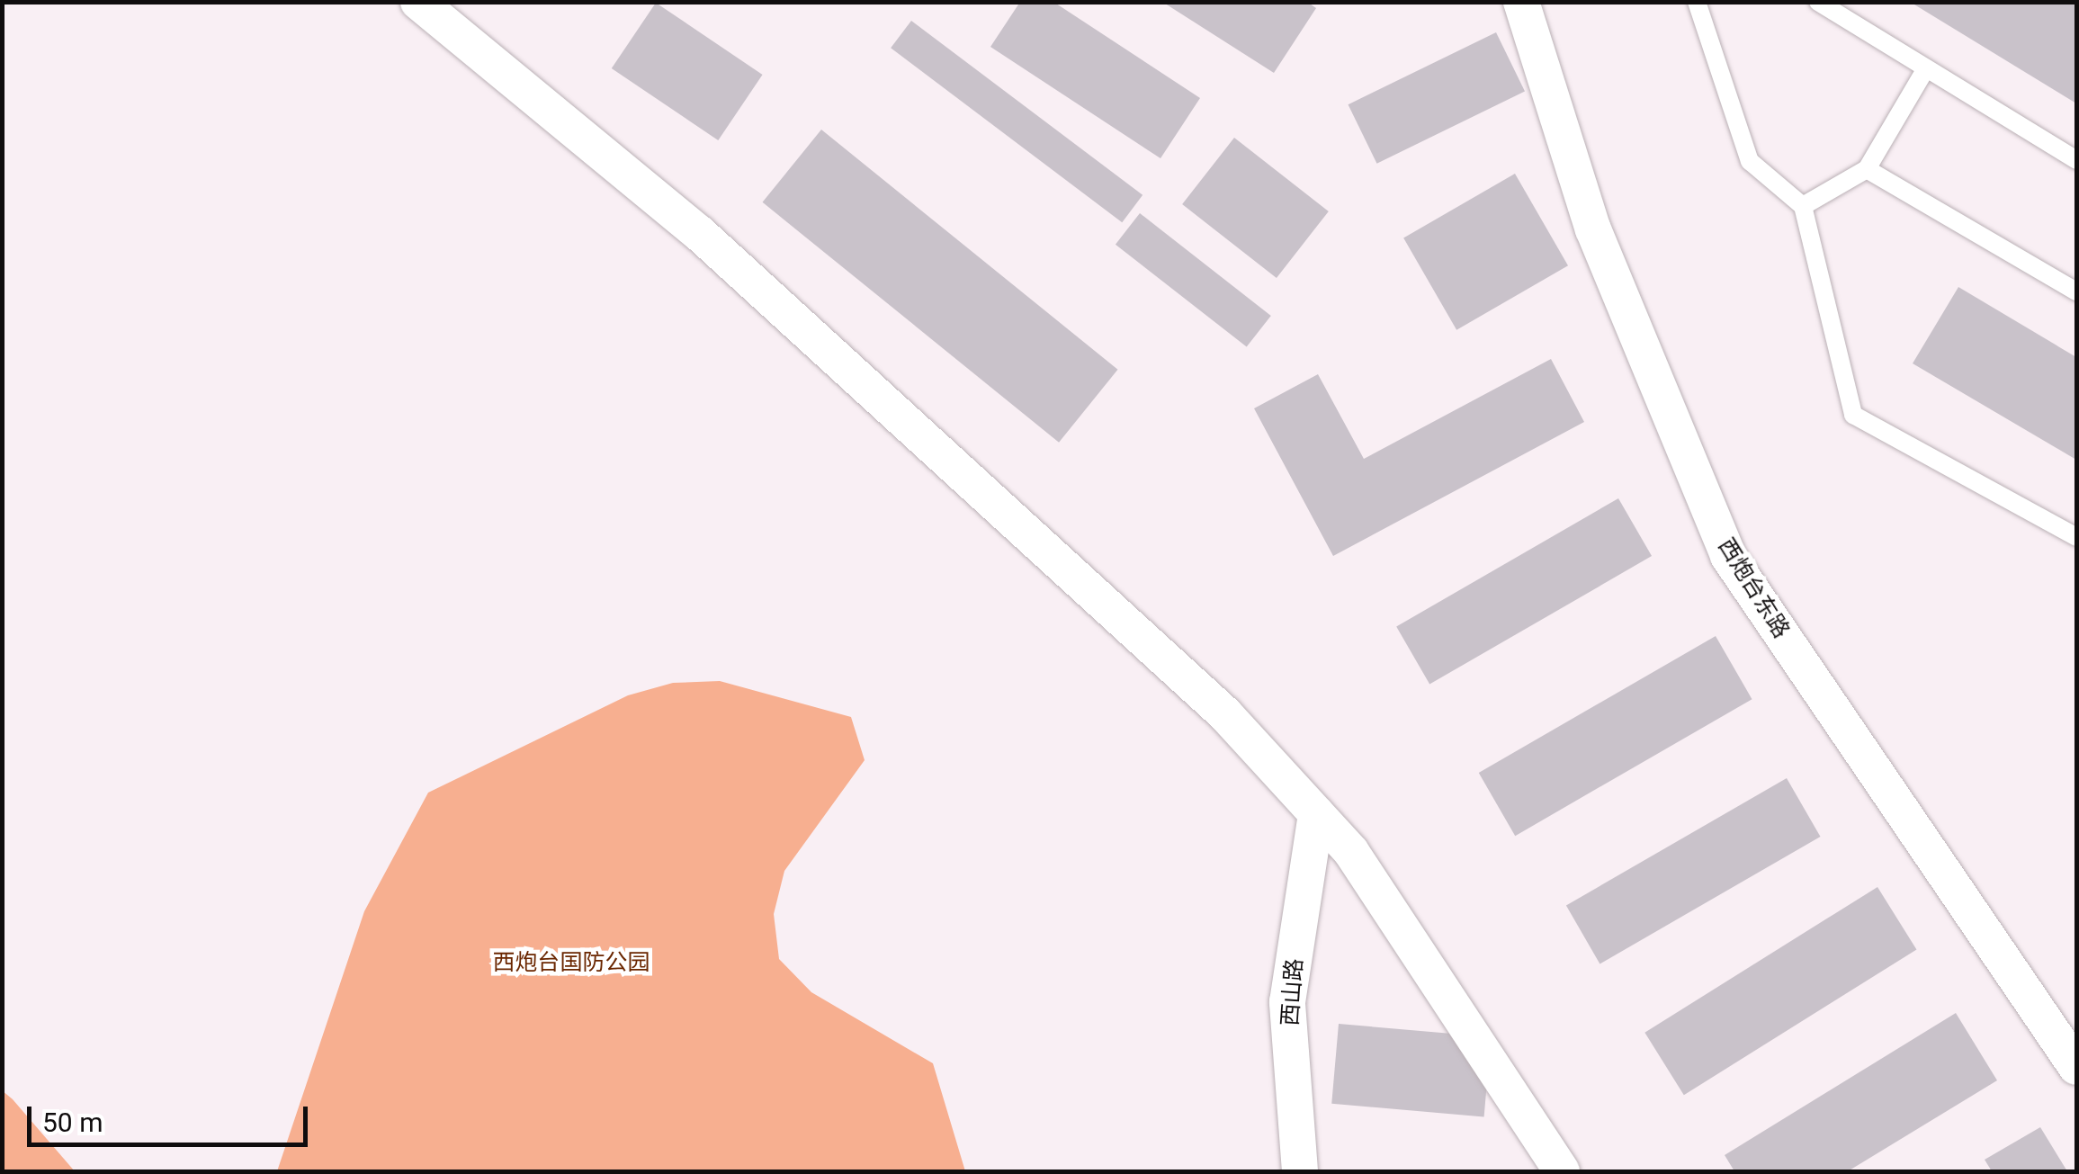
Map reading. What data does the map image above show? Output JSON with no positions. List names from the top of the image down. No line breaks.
{"streets":{"street":["西炮台东路","西山路"]},"parks":["西炮台国防公园"],"scale_bar":"50 m"}
